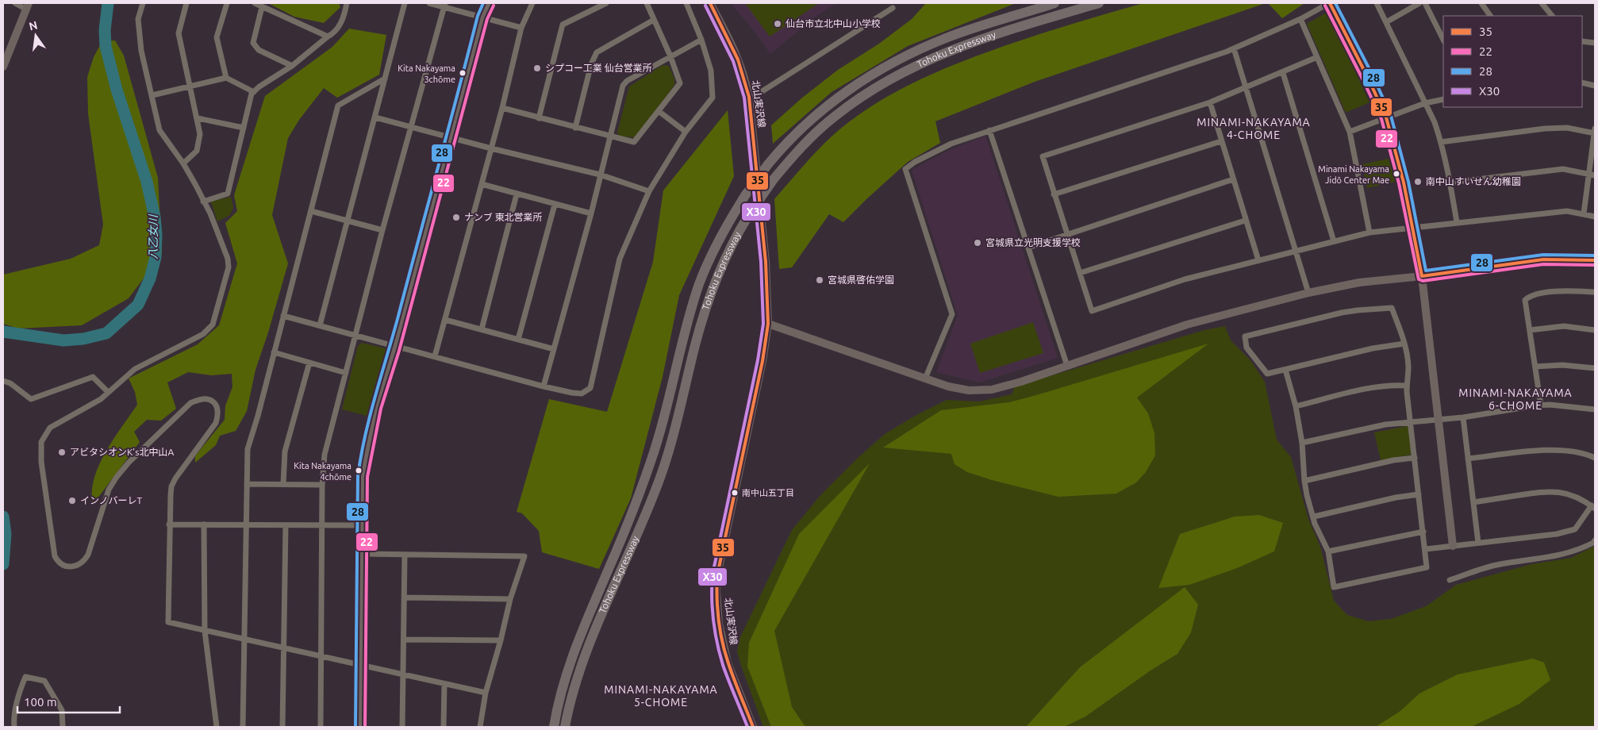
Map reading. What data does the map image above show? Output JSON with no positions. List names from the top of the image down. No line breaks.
{"streets":{"highway":["Tohoku Expressway"],"street":["北山実沢線"]},"districts":["MINAMI-NAKAYAMA 4-CHOME","MINAMI-NAKAYAMA 6-CHOME","MINAMI-NAKAYAMA 5-CHOME"],"water":["八乙女川"],"places":["仙台市立北中山小学校","シプコー工業 仙台営業所","Kita Nakayama 3chōme","Minami Nakayama Jidō Center Mae","南中山すいせん幼稚園","ナンブ 東北営業所","宮城県立光明支援学校","宮城県啓佑学園","アビタシオンK's北中山A","Kita Nakayama 4chōme","南中山五丁目","インノバーレT"],"lines":["transit line 35","transit line 28","transit line 22","transit line X30"],"legend":["35","22","28","X30"],"scale_bar":"100 m","north":"top"}
